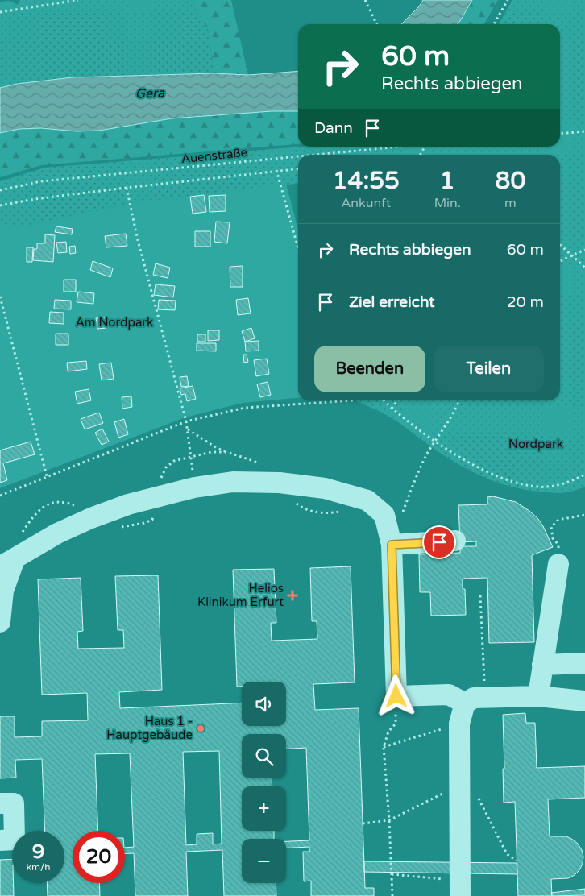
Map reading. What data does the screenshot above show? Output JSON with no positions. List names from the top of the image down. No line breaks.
{"streets":{"path":["Auenstraße"]},"water":["Gera"],"parks":["Am Nordpark","Nordpark"],"places":{"health":["Helios Klinikum Erfurt"],"other":["Haus 1 - Hauptgebäude"]},"page":{"turn":["60 m","Rechts abbiegen"],"then":"Dann","eta":["14:55","Ankunft","1","Min.","80","m"],"list":[{"name":"Rechts abbiegen","value":"60 m"},{"name":"Ziel erreicht","value":"20 m"}],"buttons":["Beenden","Teilen"],"map_buttons":["+","−"],"speed":"9 km/h","limit":"20"}}
